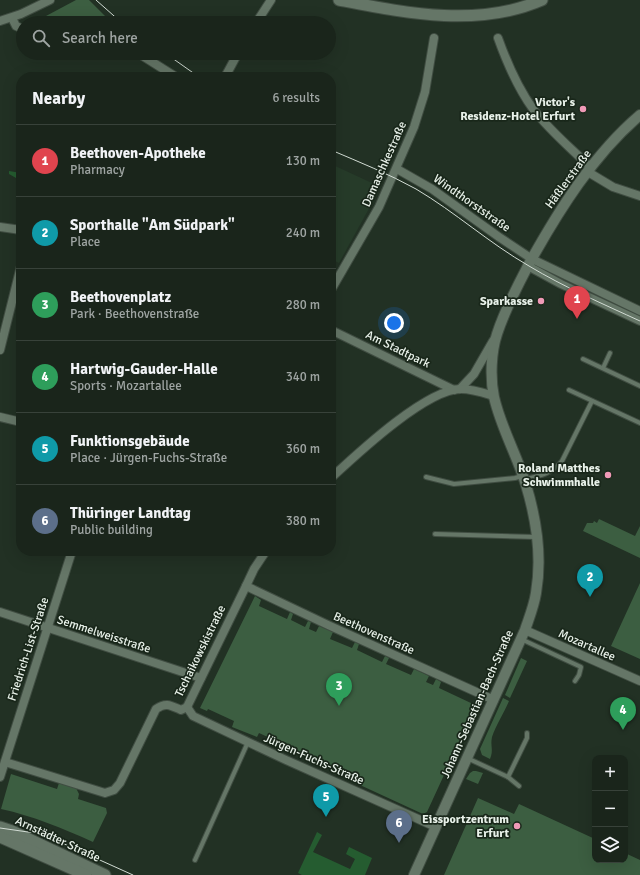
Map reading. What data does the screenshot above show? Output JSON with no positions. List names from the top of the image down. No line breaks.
{"streets":{"main road":["Arnstädter Straße"],"street":["Damaschkestraße","Häßlerstraße","Windthorststraße","Am Stadtpark","Beethovenstraße","Semmelweisstraße","Mozartallee","Friedrich-List-Straße","Tschaikowskistraße","Johann-Sebastian-Bach-Straße","Jürgen-Fuchs-Straße"]},"crossings":[["Damaschkestraße","Windthorststraße"],["Häßlerstraße","Windthorststraße"],["Beethovenstraße","Tschaikowskistraße"],["Beethovenstraße","Johann-Sebastian-Bach-Straße"],["Semmelweisstraße","Friedrich-List-Straße"],["Semmelweisstraße","Tschaikowskistraße"],["Mozartallee","Johann-Sebastian-Bach-Straße"],["Friedrich-List-Straße","Tschaikowskistraße"],["Tschaikowskistraße","Jürgen-Fuchs-Straße"],["Johann-Sebastian-Bach-Straße","Jürgen-Fuchs-Straße"]],"places":["Victor's Residenz-Hotel Erfurt","Sparkasse","Roland Matthes Schwimmhalle","Eissportzentrum Erfurt"],"page":{"search":"Search here","heading":["Nearby","6 results"],"list":[{"mark":"1","name":"Beethoven-Apotheke","note":"Pharmacy","value":"130 m"},{"mark":"2","name":"Sporthalle \"Am Südpark\"","note":"Place","value":"240 m"},{"mark":"3","name":"Beethovenplatz","note":"Park · Beethovenstraße","value":"280 m"},{"mark":"4","name":"Hartwig-Gauder-Halle","note":"Sports · Mozartallee","value":"340 m"},{"mark":"5","name":"Funktionsgebäude","note":"Place · Jürgen-Fuchs-Straße","value":"360 m"},{"mark":"6","name":"Thüringer Landtag","note":"Public building","value":"380 m"}],"pins":["1","2","3","4","5","6"],"map_buttons":["+","−"]}}
